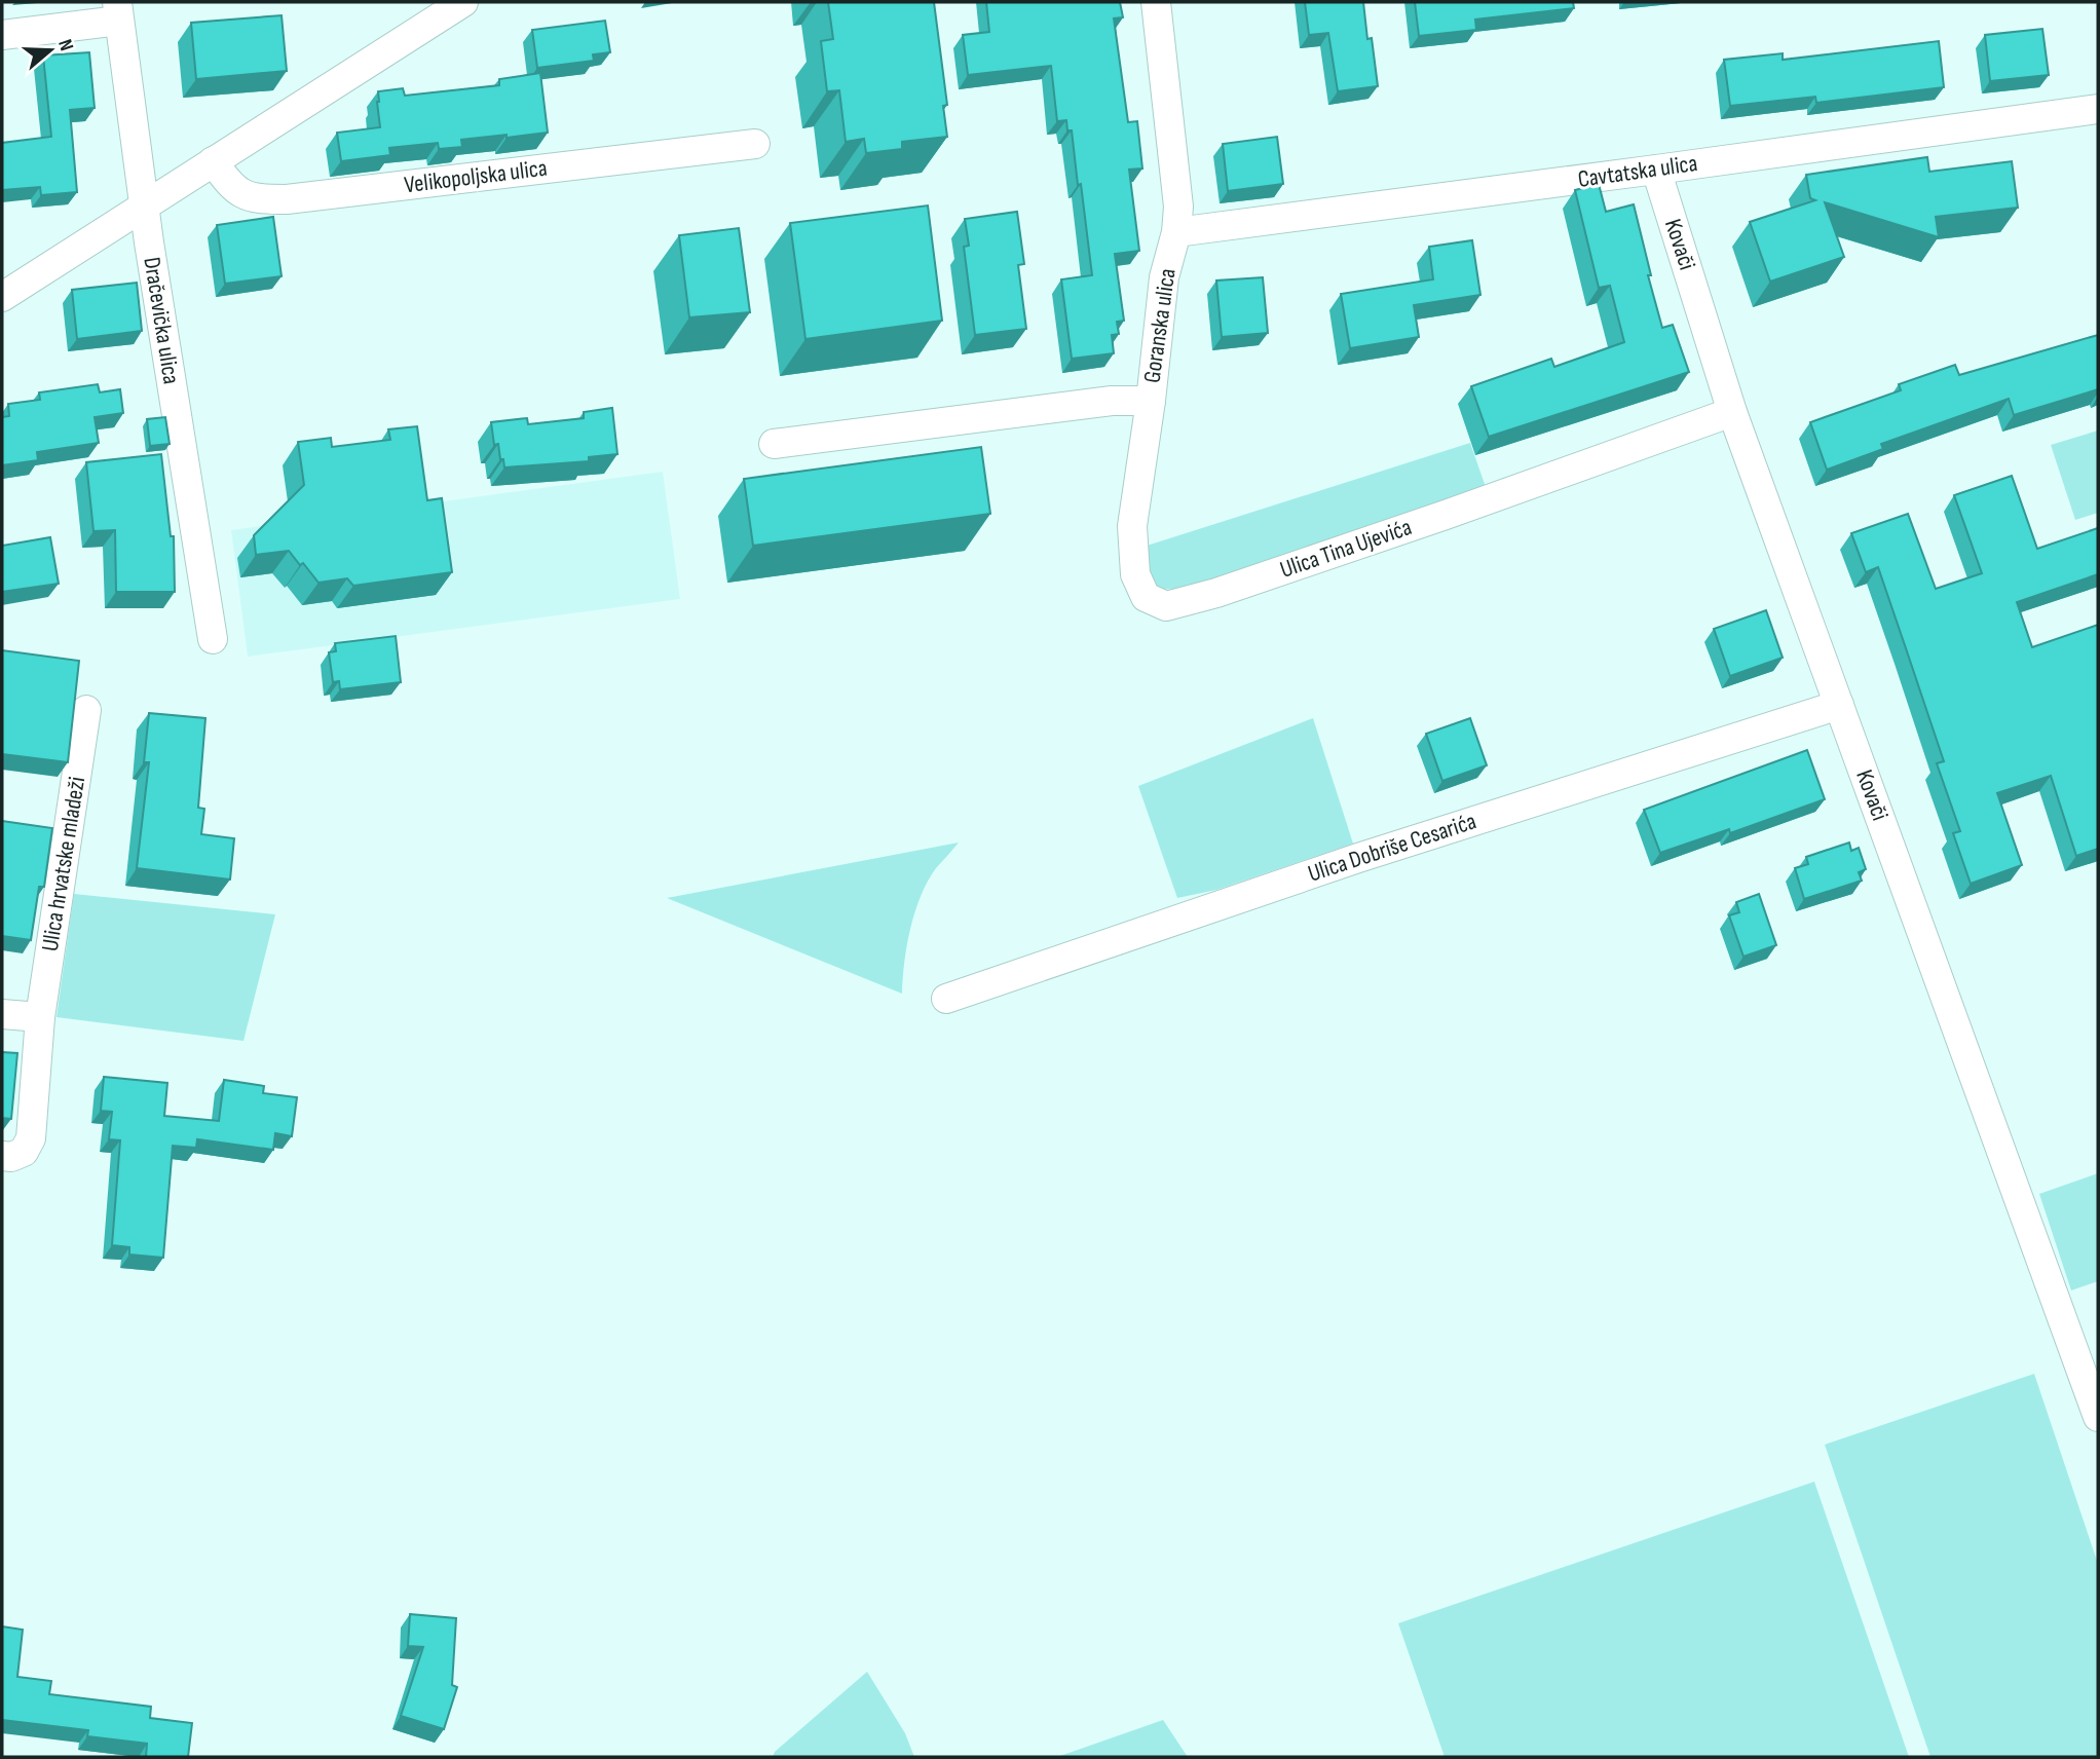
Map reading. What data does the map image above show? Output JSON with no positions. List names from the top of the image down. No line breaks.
{"streets":{"street":["Cavtatska ulica","Velikopoljska ulica","Kovači","Dračevička ulica","Goranska ulica","Ulica Tina Ujevića","Ulica Dobriše Cesarića","Ulica hrvatske mladeži"]},"crossings":[["Cavtatska ulica","Kovači"],["Cavtatska ulica","Goranska ulica"],["Kovači","Ulica Tina Ujevića"],["Kovači","Ulica Dobriše Cesarića"],["Goranska ulica","Ulica Tina Ujevića"]],"north":"right"}
